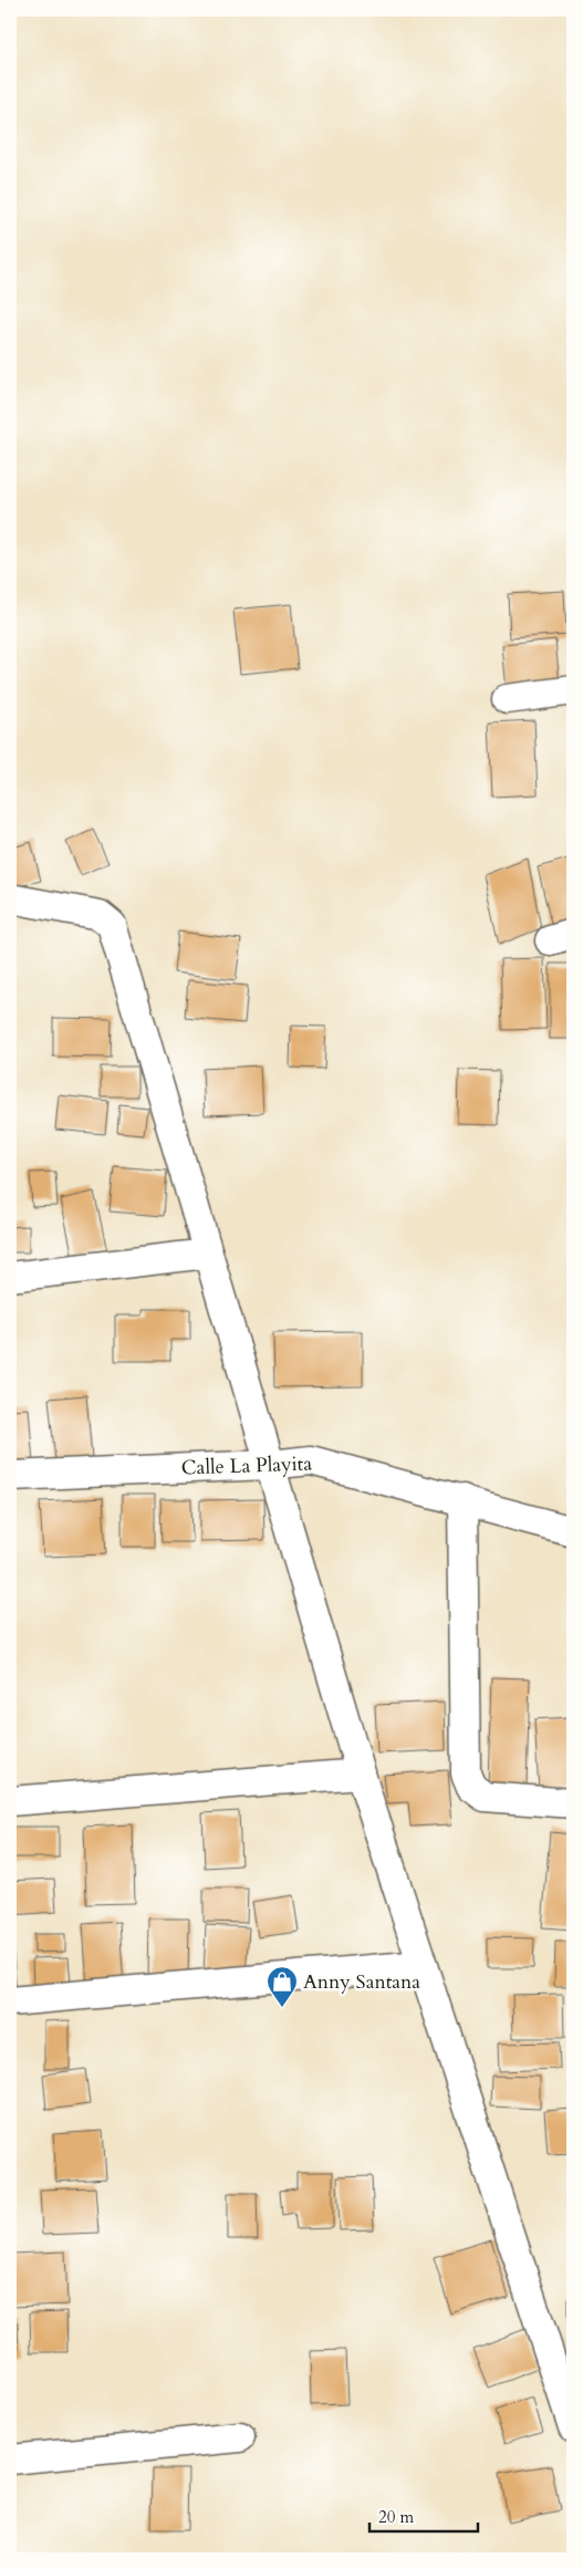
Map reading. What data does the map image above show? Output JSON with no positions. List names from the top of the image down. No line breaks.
{"streets":{"street":["Calle La Playita"]},"places":{"shop":["Anny Santana"]},"scale_bar":"20 m"}
